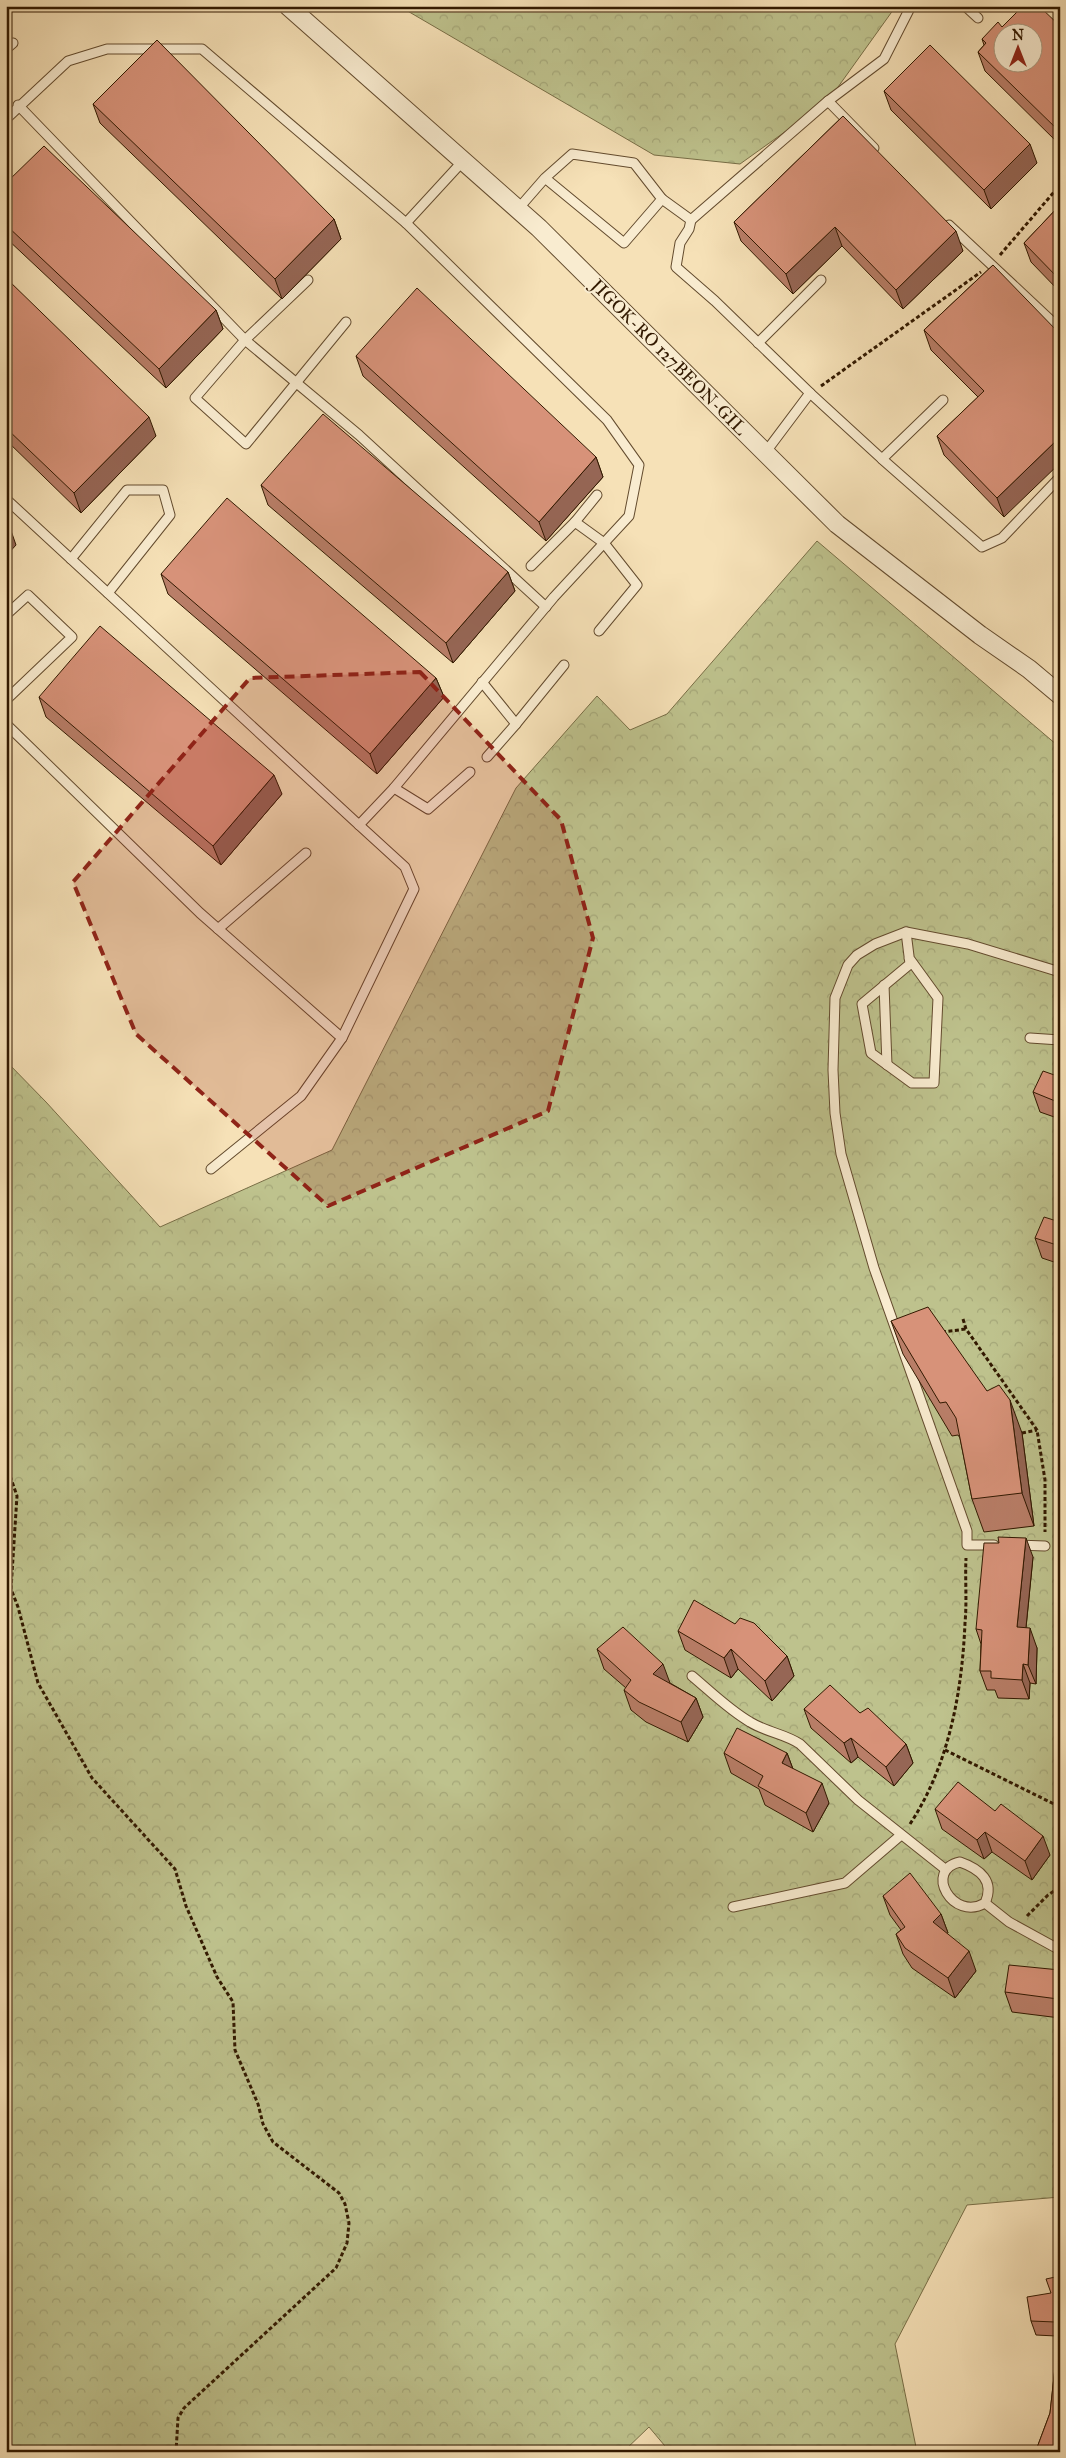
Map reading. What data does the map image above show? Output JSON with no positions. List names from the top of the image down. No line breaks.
{"streets":{"street":["JIGOK-RO 127BEON-GIL"]},"north":"top"}
